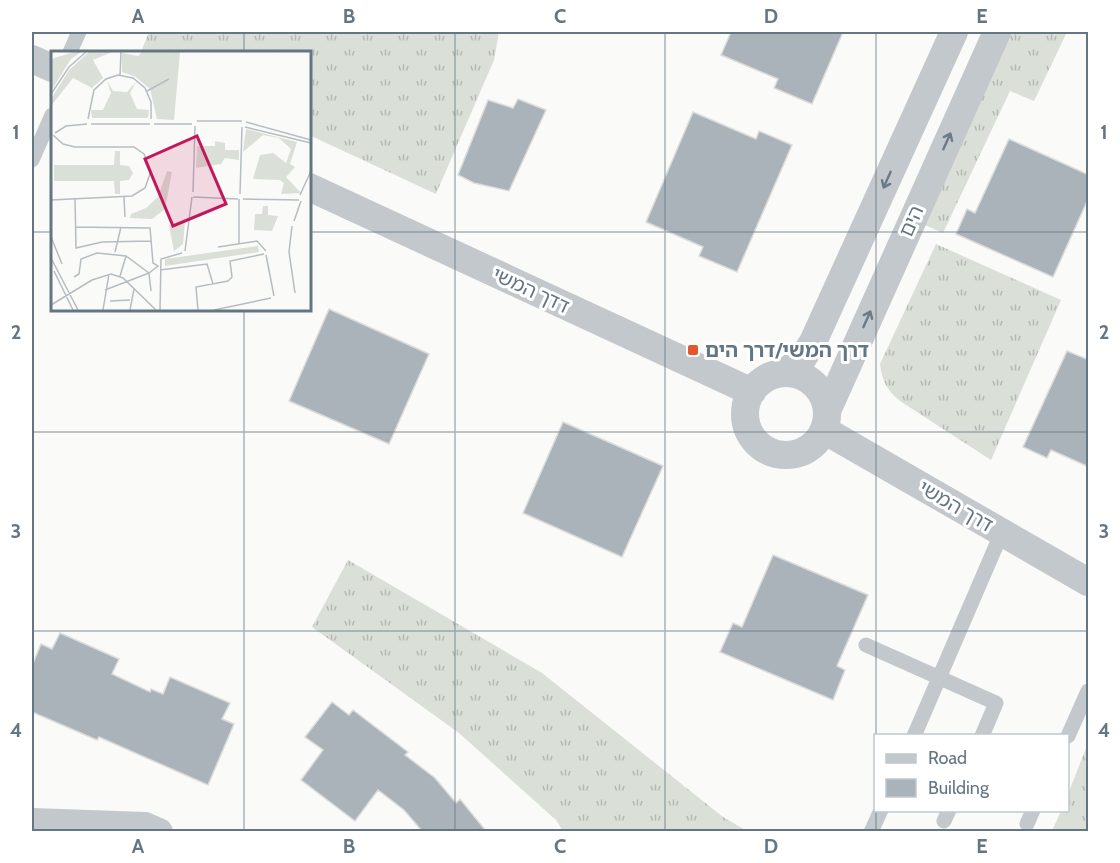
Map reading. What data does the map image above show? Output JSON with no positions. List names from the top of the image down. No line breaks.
{"streets":{"street":["הים","דדך המשי","דרך המשי"]},"crossings":[["הים","דדך המשי"],["הים","דרך המשי"],["דדך המשי","דרך המשי"]],"places":{"transit":["דרך המשי/דרך הים"]},"legend":["Road","Building"],"grid":{"columns":["A","B","C","D","E"],"rows":["1","2","3","4"]}}
